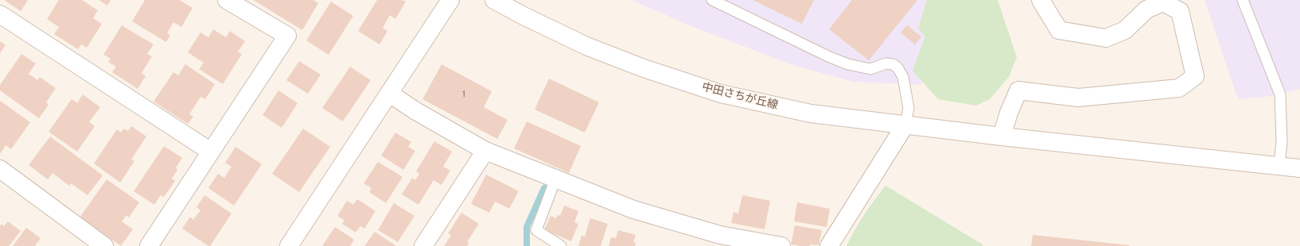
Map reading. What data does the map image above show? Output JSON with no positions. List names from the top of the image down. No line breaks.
{"streets":{"street":["中田さちが丘線"]},"house_numbers":["1"]}
